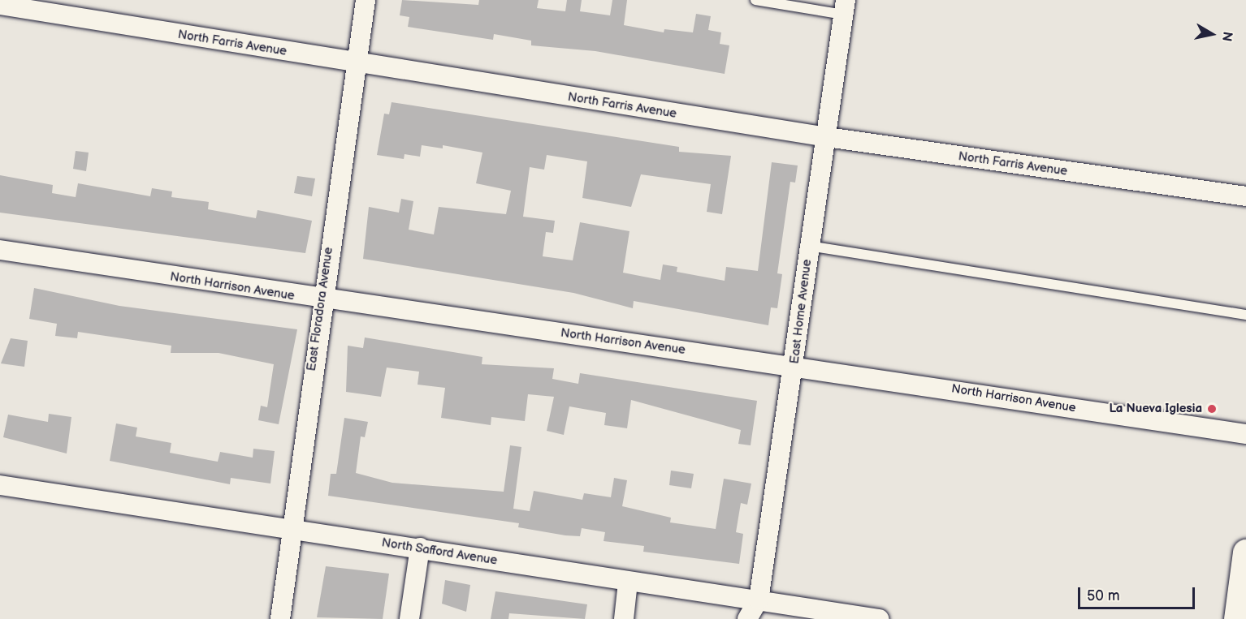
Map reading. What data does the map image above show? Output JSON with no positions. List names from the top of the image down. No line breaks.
{"streets":{"street":["North Farris Avenue","North Harrison Avenue","East Floradora Avenue","East Home Avenue","North Safford Avenue"]},"crossings":[["North Farris Avenue","East Floradora Avenue"],["North Farris Avenue","East Home Avenue"],["North Harrison Avenue","East Floradora Avenue"],["North Harrison Avenue","East Home Avenue"],["East Floradora Avenue","North Safford Avenue"],["East Home Avenue","North Safford Avenue"]],"places":["La Nueva Iglesia"],"scale_bar":"50 m","north":"right"}
